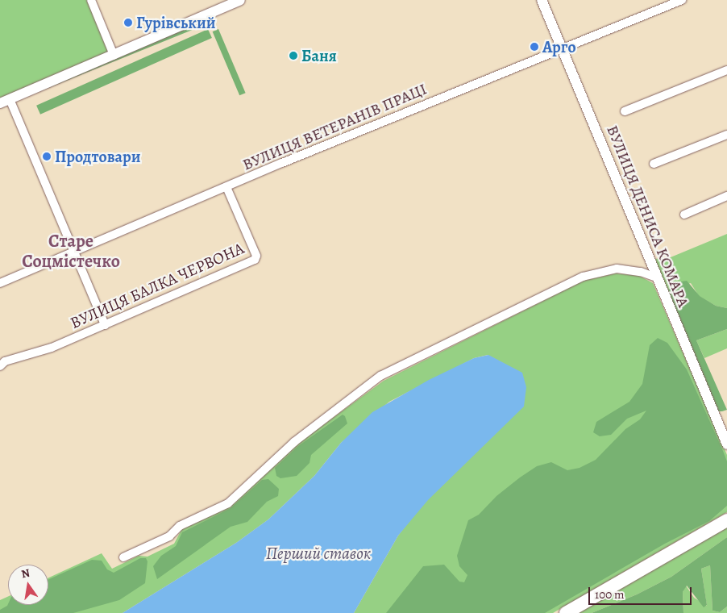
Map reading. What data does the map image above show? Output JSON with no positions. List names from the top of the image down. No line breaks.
{"streets":{"street":["ВУЛИЦЯ ВЕТЕРАНІВ ПРАЦІ","ВУЛИЦЯ ДЕНИСА КОМАРА","ВУЛИЦЯ БАЛКА ЧЕРВОНА"]},"crossings":[["ВУЛИЦЯ ВЕТЕРАНІВ ПРАЦІ","ВУЛИЦЯ ДЕНИСА КОМАРА"],["ВУЛИЦЯ ВЕТЕРАНІВ ПРАЦІ","ВУЛИЦЯ БАЛКА ЧЕРВОНА"]],"districts":["Старе Соцмістечко"],"water":["Перший ставок"],"places":["Гурівський","Арго","Баня","Продтовари"],"scale_bar":"100 m","north":"top"}
